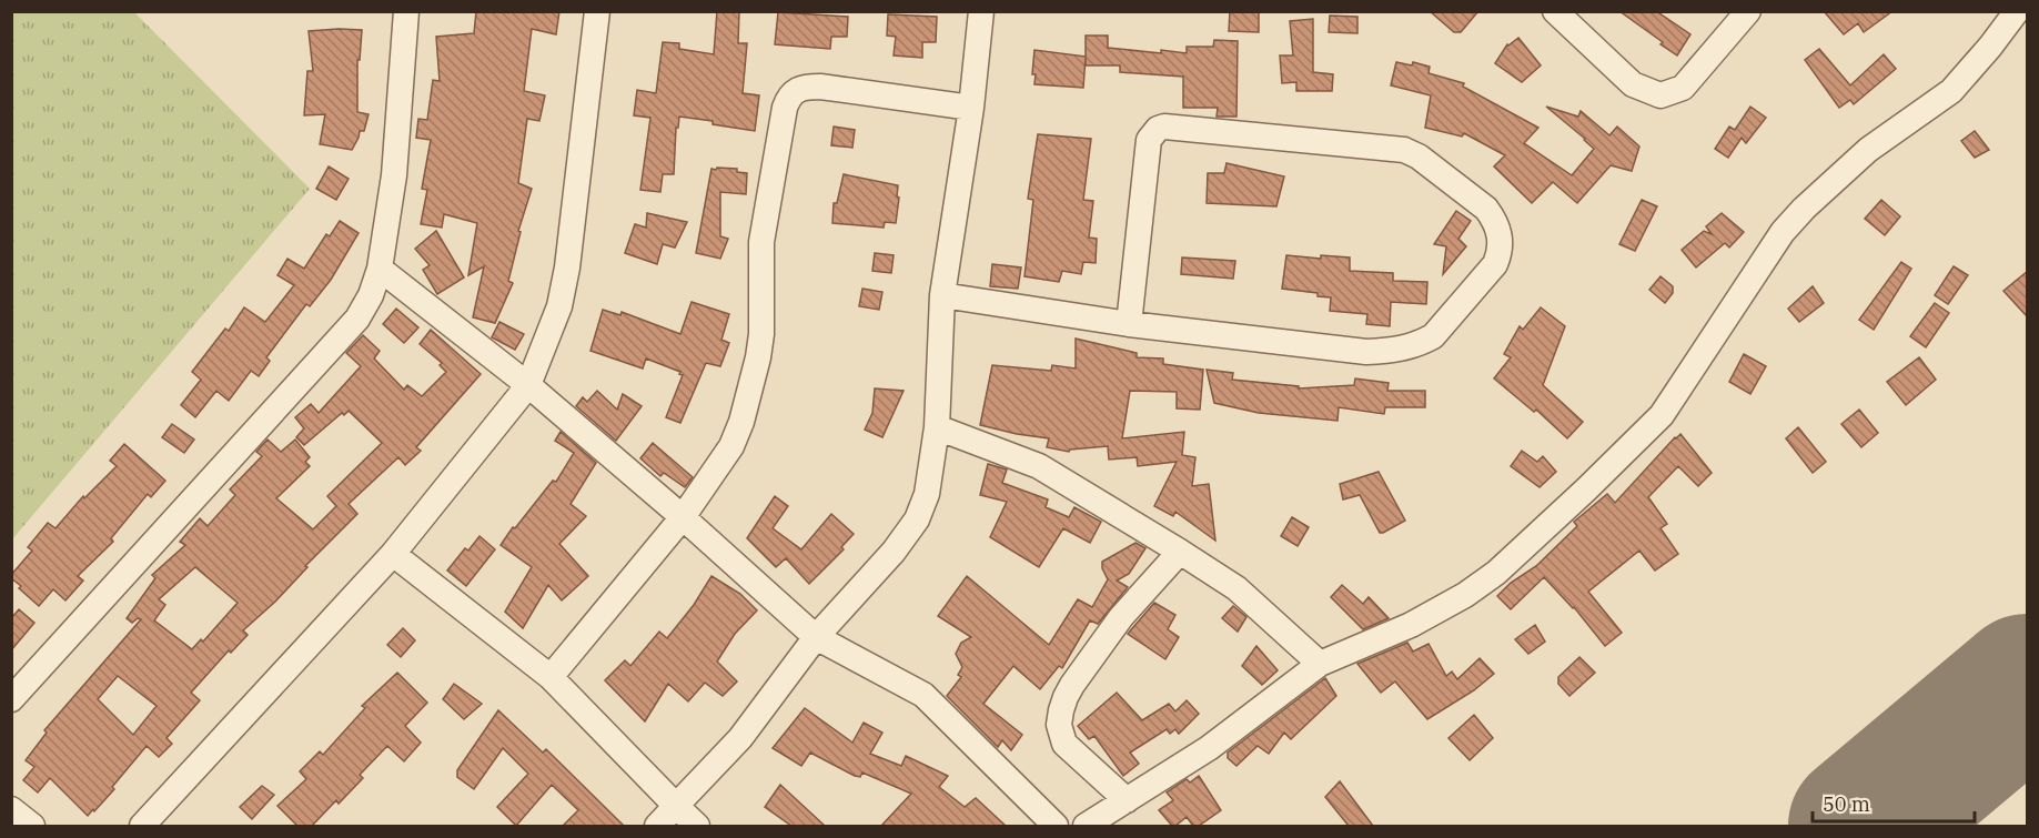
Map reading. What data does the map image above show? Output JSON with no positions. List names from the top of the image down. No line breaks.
{"scale_bar":"50 m"}
